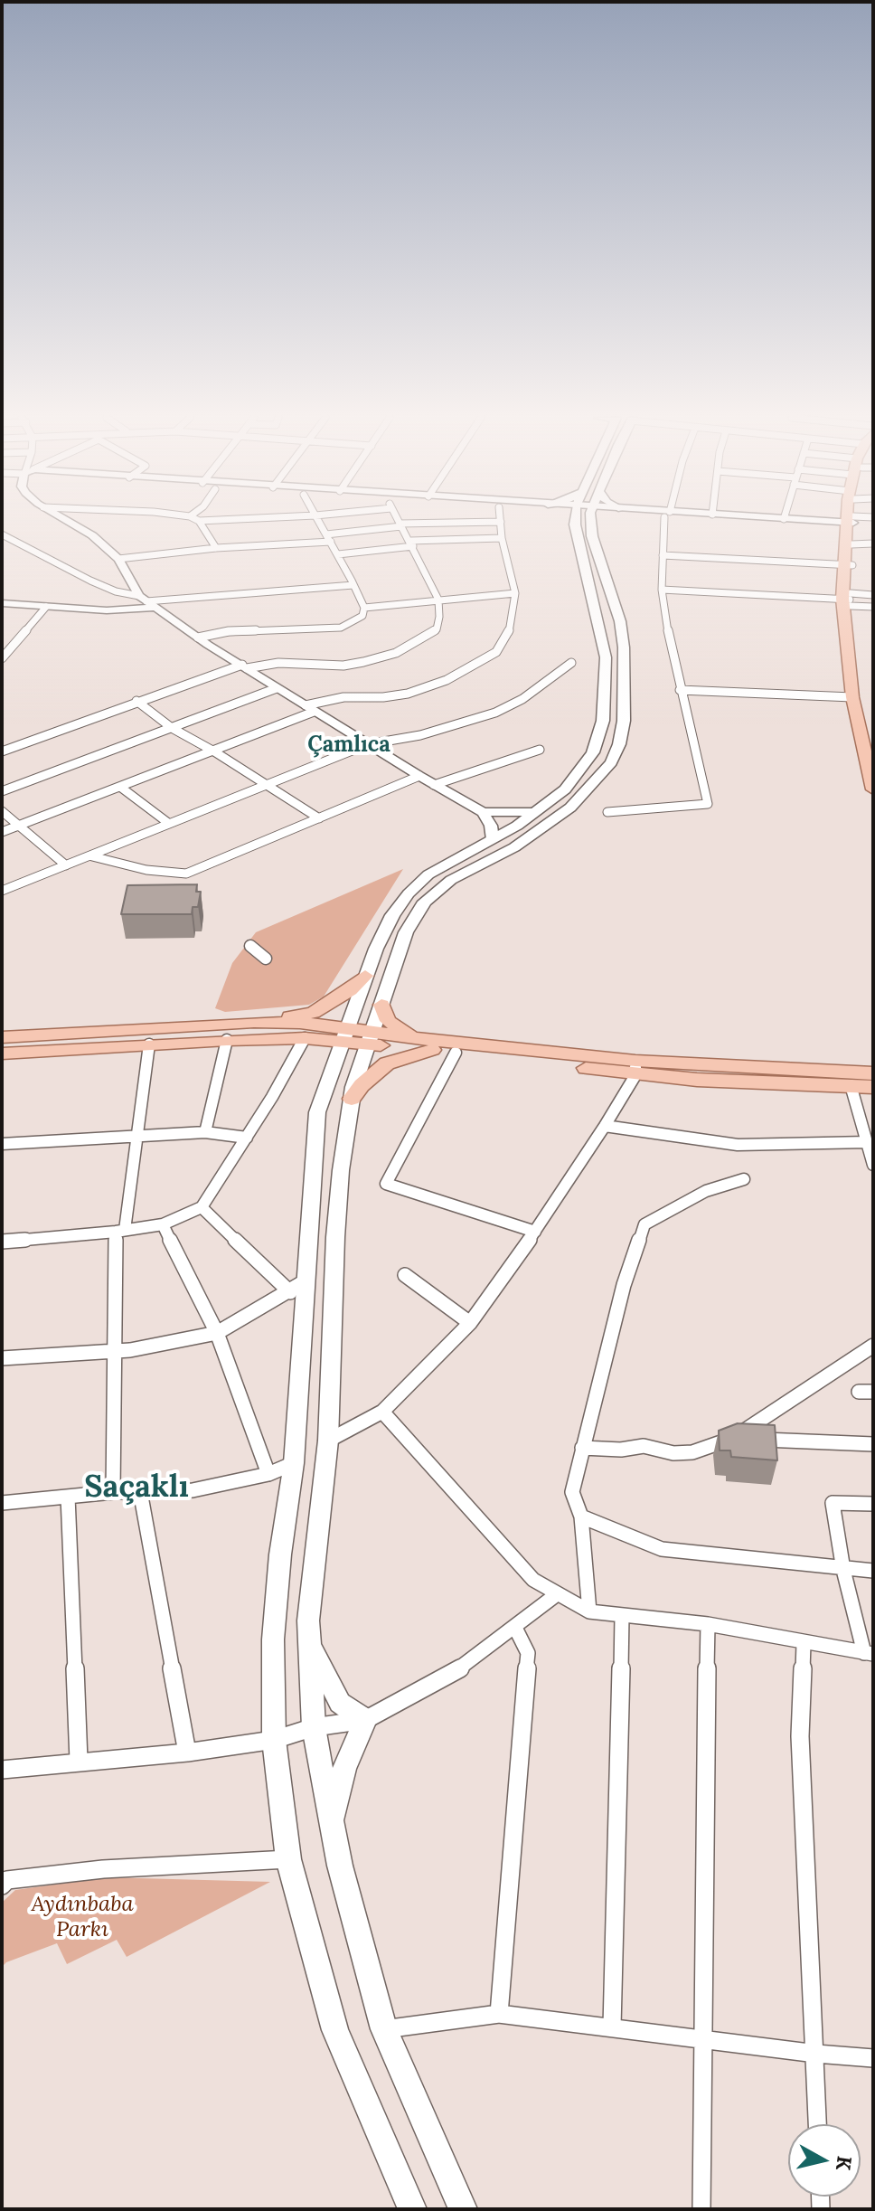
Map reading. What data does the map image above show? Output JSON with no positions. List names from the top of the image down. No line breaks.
{"districts":["Çamlıca","Saçaklı"],"parks":["Aydınbaba Parkı"],"north":"right"}
